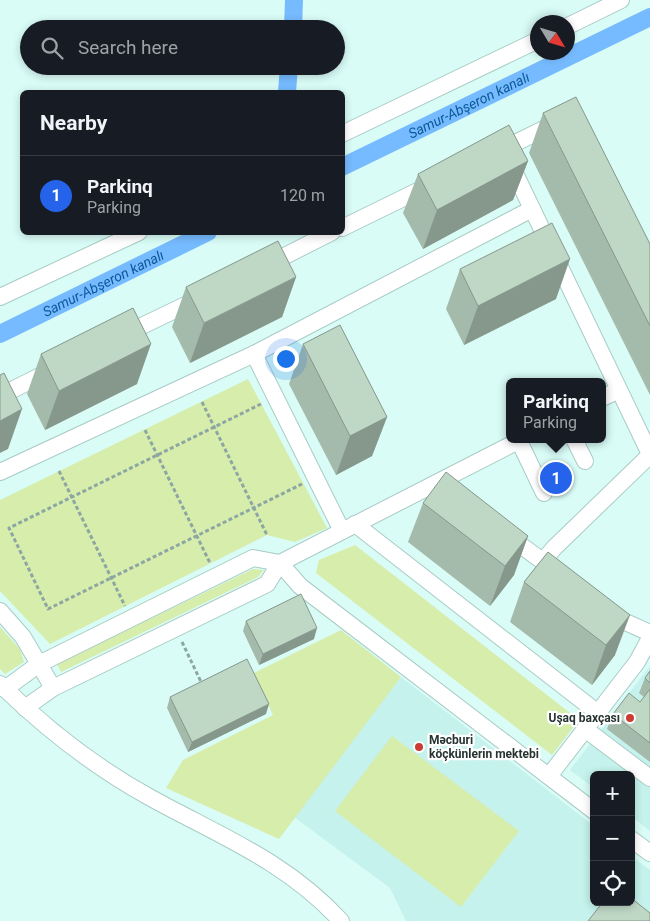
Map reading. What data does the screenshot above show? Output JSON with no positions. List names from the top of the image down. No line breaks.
{"water":["Samur-Abşeron kanalı"],"places":["Uşaq baxçası","Məcburi köçkünlerin mektebi"],"north":"bottom right","page":{"search":"Search here","heading":"Nearby","list":[{"mark":"1","name":"Parkinq","note":"Parking","value":"120 m"}],"popup":["Parkinq","Parking"],"pins":"1","map_buttons":["+","−"]}}
